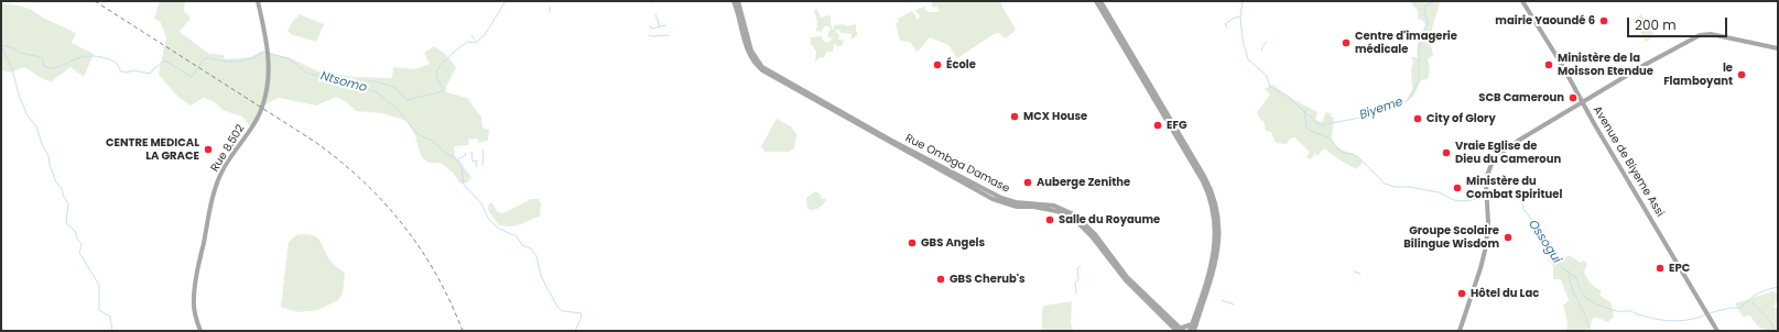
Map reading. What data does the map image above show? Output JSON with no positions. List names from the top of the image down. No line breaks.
{"streets":{"main road":["Rue 8.502","Avenue de Biyeme Assi","Rue Ombga Damase"]},"water":["Ntsomo","Biyeme","Ossogui"],"places":["mairie Yaoundé 6","Centre d'imagerie médicale","École","Ministère de la Moisson Etendue","le Flamboyant","SCB Cameroun","MCX House","City of Glory","EFG","CENTRE MEDICAL LA GRACE","Vraie Eglise de Dieu du Cameroun","Auberge Zenithe","Ministère du Combat Spirituel","Salle du Royaume","Groupe Scolaire Bilingue Wisdom","GBS Angels","EPC","GBS Cherub's","Hôtel du Lac"],"scale_bar":"200 m"}
